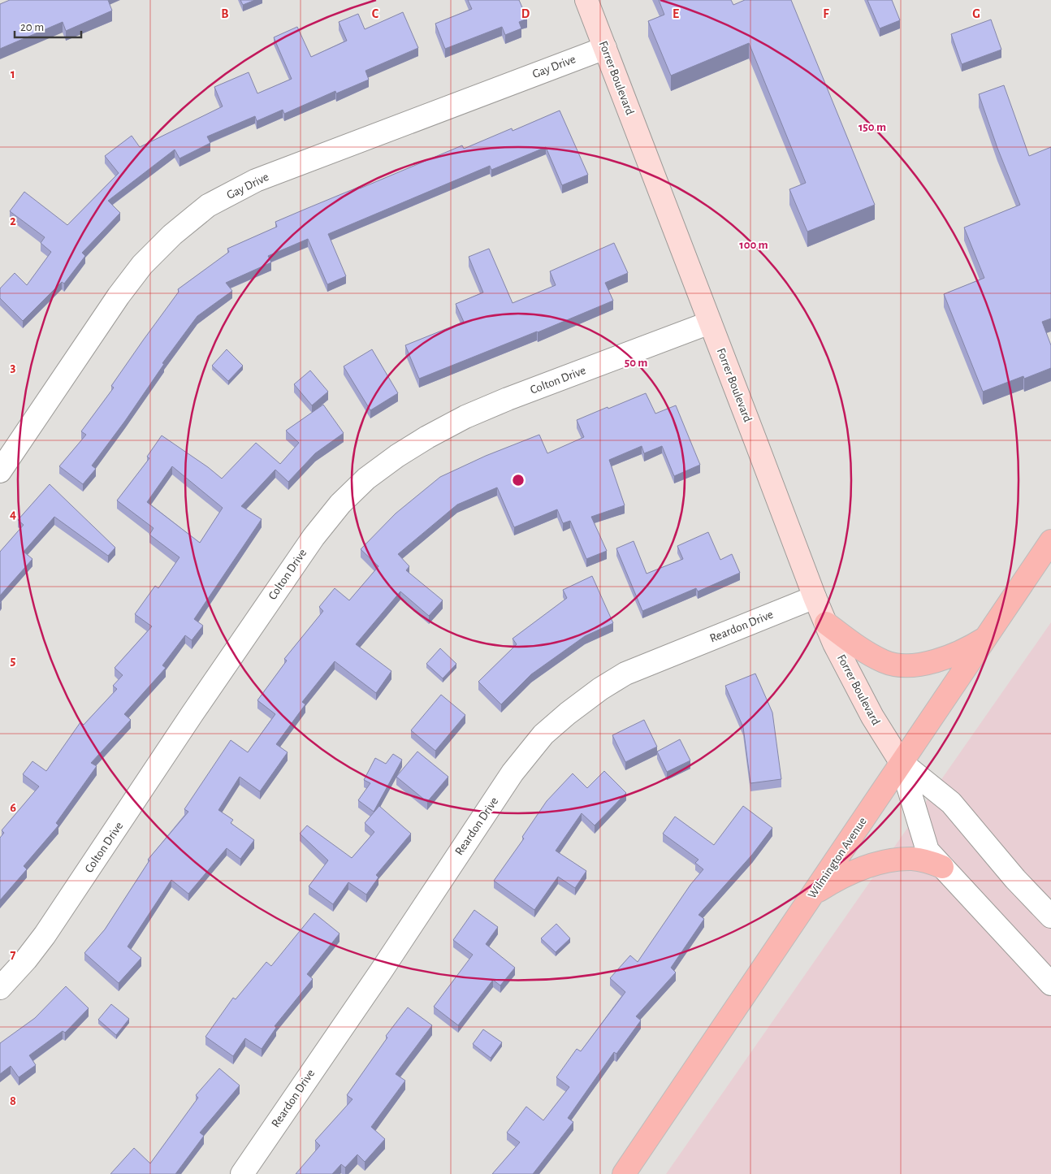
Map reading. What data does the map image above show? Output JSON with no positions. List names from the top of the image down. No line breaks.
{"streets":{"main road":["Wilmington Avenue"],"street":["Gay Drive","Forrer Boulevard","Colton Drive","Reardon Drive"]},"crossings":[["Gay Drive","Forrer Boulevard"],["Forrer Boulevard","Colton Drive"],["Forrer Boulevard","Reardon Drive"],["Forrer Boulevard","Wilmington Avenue"]],"scale_bar":"20 m","grid":{"columns":["B","C","D","E","F","G"],"rows":["1","2","3","4","5","6","7","8"]},"rings":["150 m","100 m","50 m"]}
